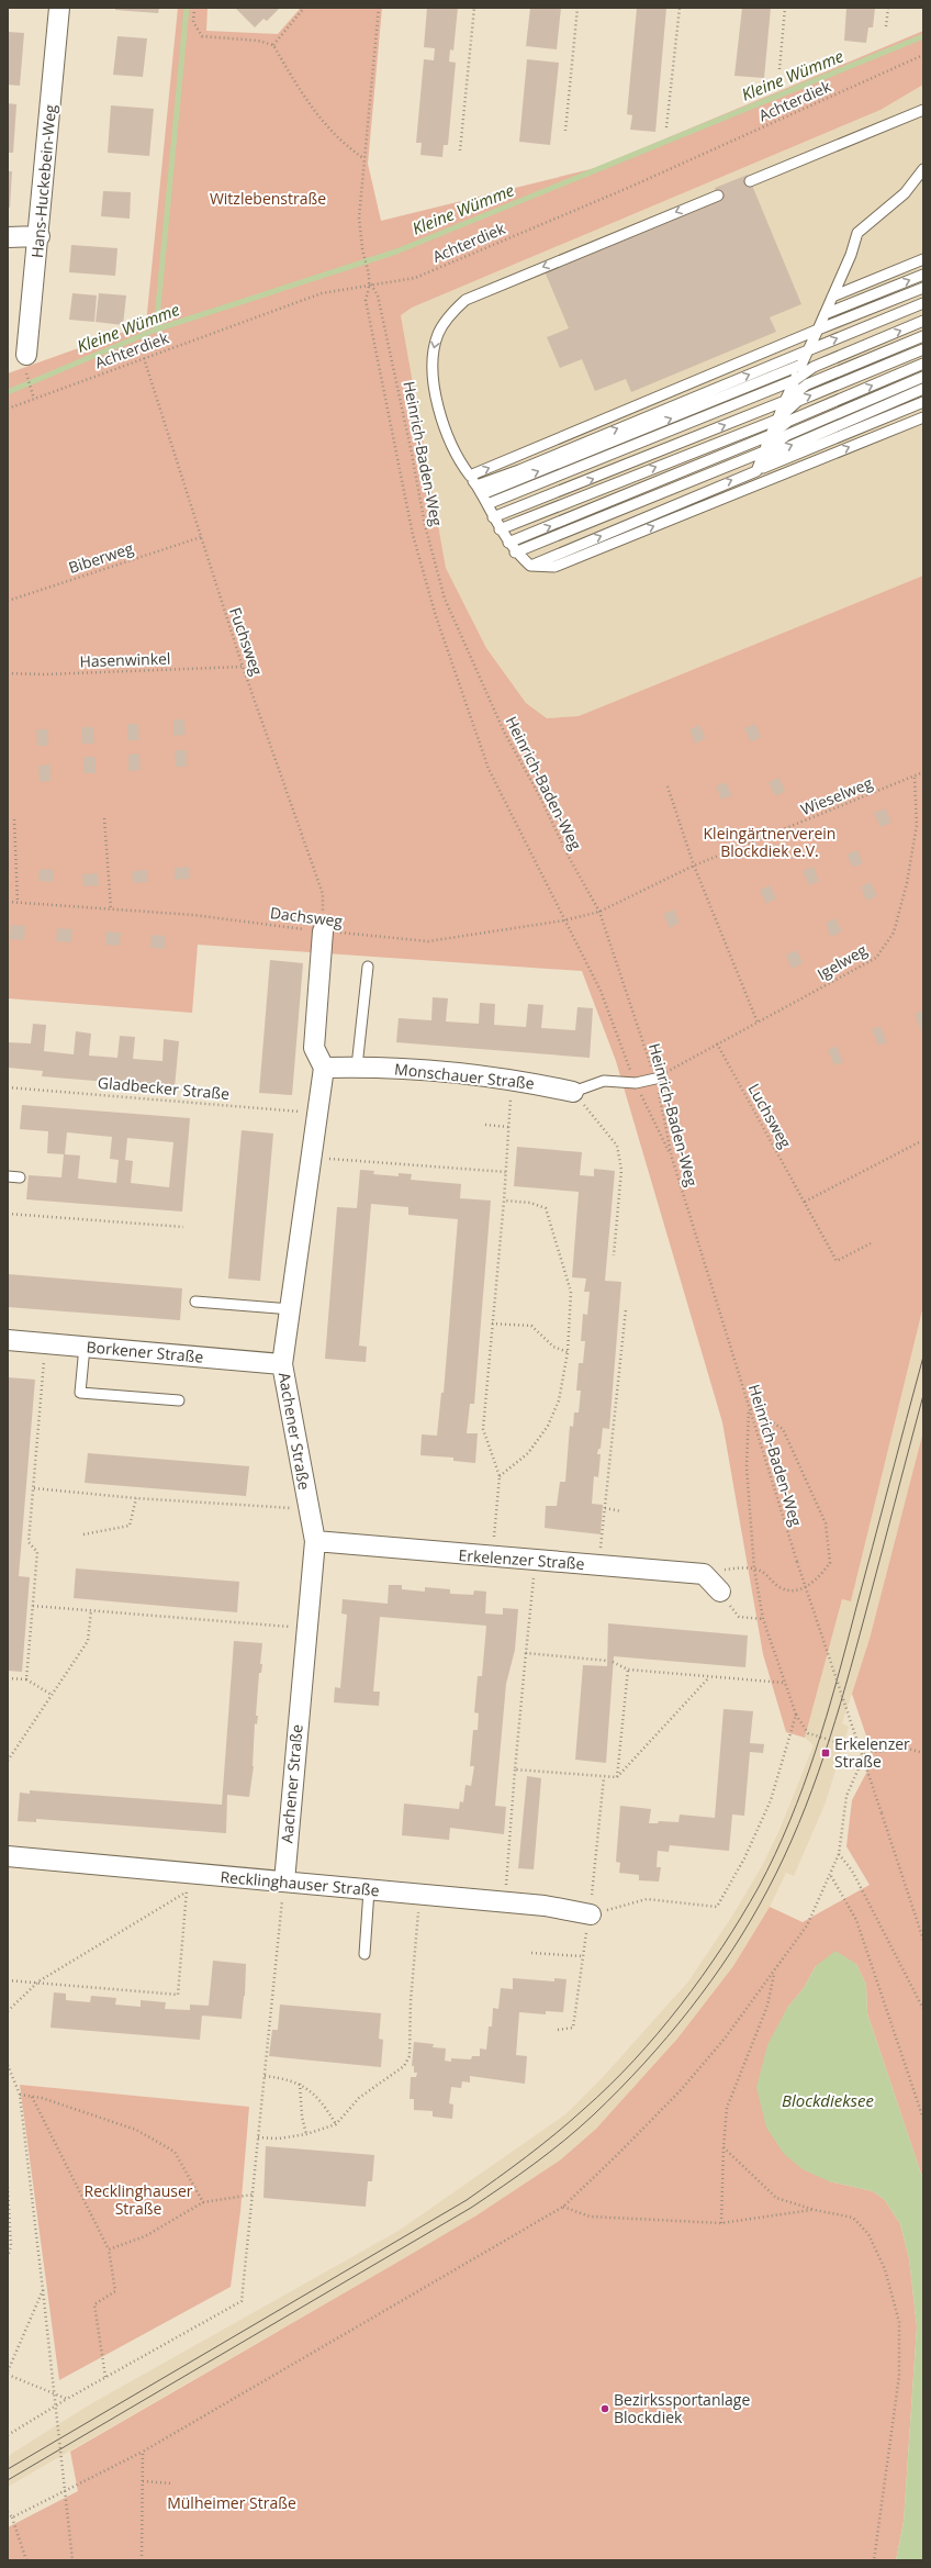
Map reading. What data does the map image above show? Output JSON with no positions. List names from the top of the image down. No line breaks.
{"streets":{"street":["Hans-Huckebein-Weg","Monschauer Straße","Borkener Straße","Aachener Straße","Erkelenzer Straße","Recklinghauser Straße"],"path":["Achterdiek","Heinrich-Baden-Weg","Biberweg","Fuchsweg","Hasenwinkel","Wieselweg","Dachsweg","Igelweg","Gladbecker Straße","Luchsweg"]},"crossings":[["Achterdiek","Heinrich-Baden-Weg"],["Achterdiek","Fuchsweg"],["Heinrich-Baden-Weg","Wieselweg"],["Heinrich-Baden-Weg","Dachsweg"],["Heinrich-Baden-Weg","Igelweg"],["Biberweg","Fuchsweg"],["Fuchsweg","Hasenwinkel"],["Fuchsweg","Dachsweg"],["Wieselweg","Dachsweg"],["Wieselweg","Igelweg"],["Igelweg","Luchsweg"],["Monschauer Straße","Aachener Straße"],["Gladbecker Straße","Aachener Straße"],["Borkener Straße","Aachener Straße"],["Aachener Straße","Erkelenzer Straße"],["Aachener Straße","Recklinghauser Straße"]],"water":["Kleine Wümme","Blockdieksee"],"parks":["Witzlebenstraße","Kleingärtnerverein Blockdiek e.V.","Recklinghauser Straße","Mülheimer Straße"],"places":{"transit":["Erkelenzer Straße"],"other":["Bezirkssportanlage Blockdiek"]}}
